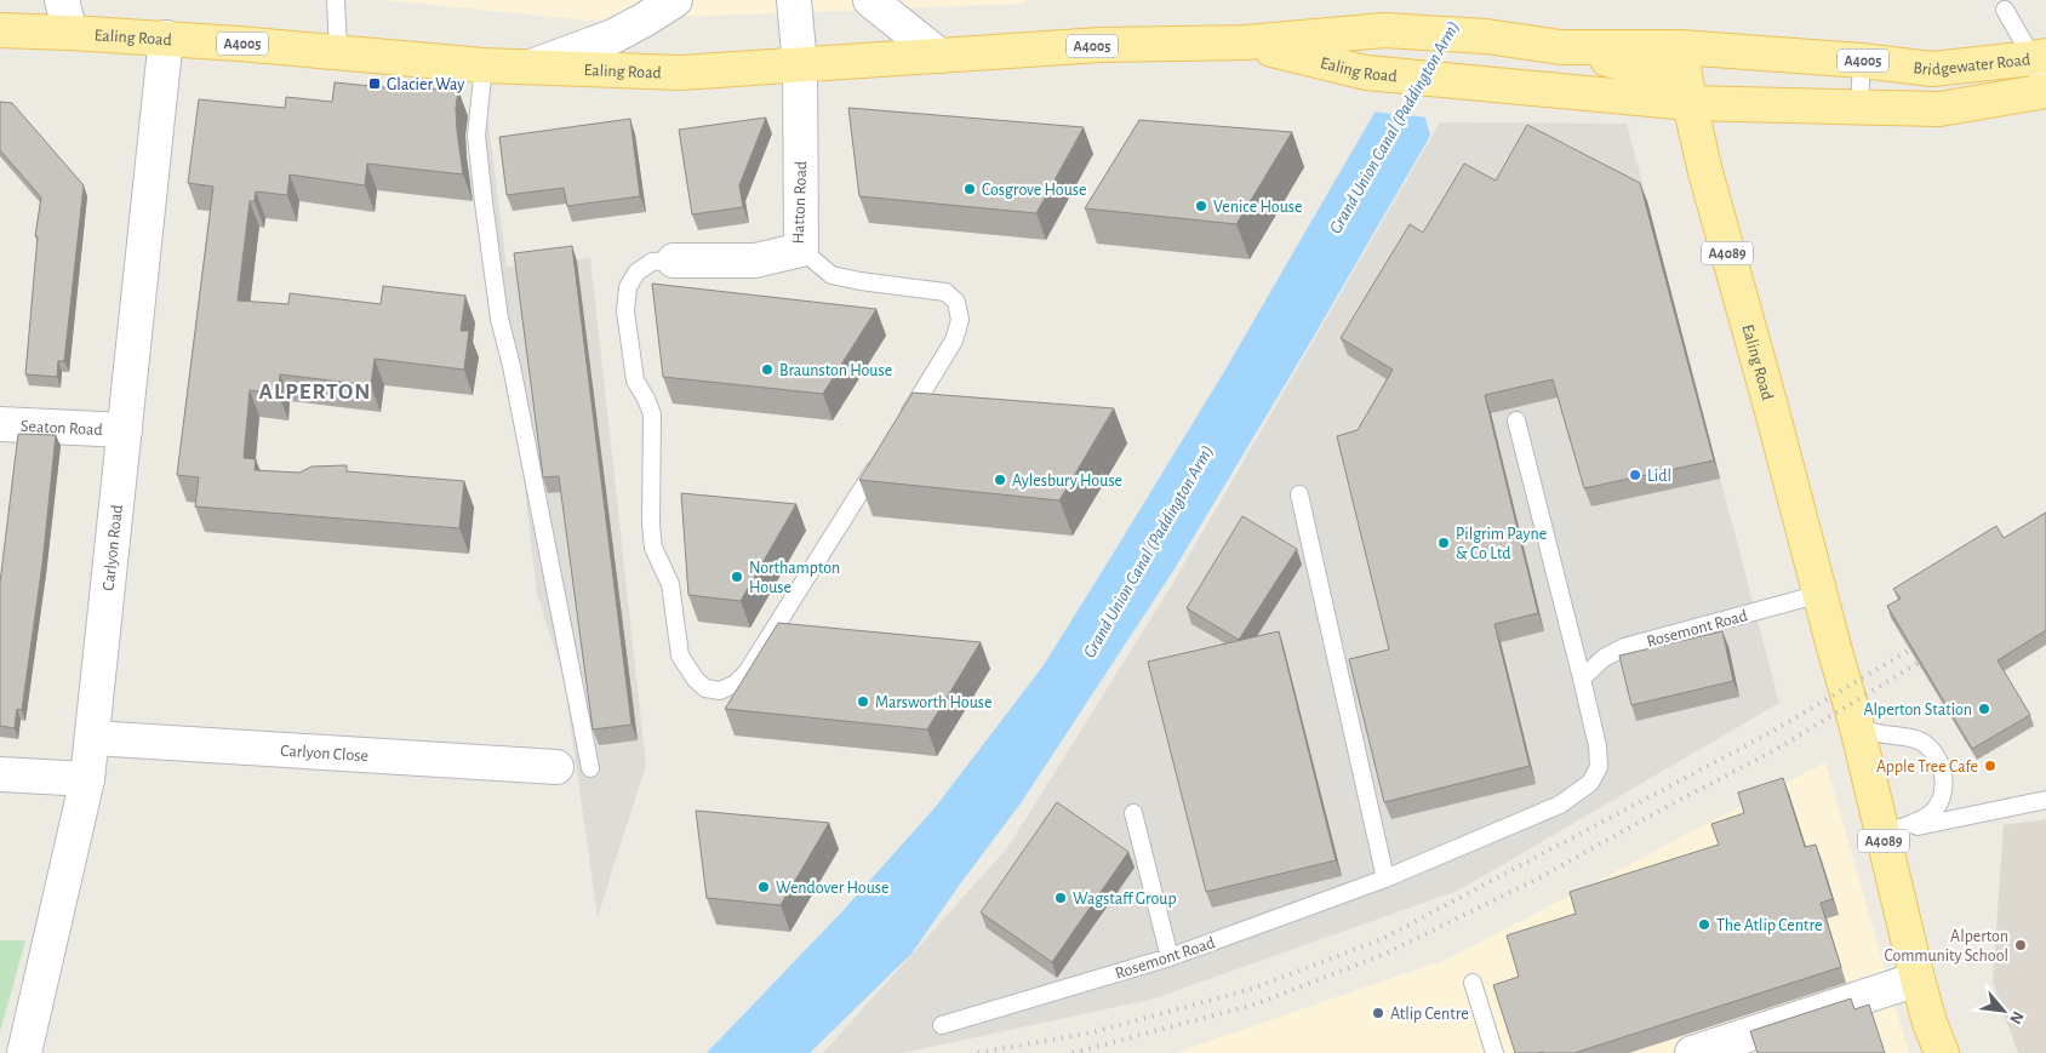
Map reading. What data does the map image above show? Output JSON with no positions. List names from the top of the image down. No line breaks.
{"streets":{"main road":["Ealing Road","A4005","Bridgewater Road","A4089"],"street":["Hatton Road","Seaton Road","Carlyon Road","Carlyon Close"],"lane":["Rosemont Road"]},"crossings":[["Ealing Road","A4005"],["Ealing Road","Bridgewater Road"],["Ealing Road","Hatton Road"],["Ealing Road","A4089"],["Ealing Road","Carlyon Road"],["Ealing Road","Rosemont Road"],["A4005","A4089"],["Bridgewater Road","A4089"],["Seaton Road","Carlyon Road"],["Carlyon Road","Carlyon Close"]],"districts":["ALPERTON"],"water":["Grand Union Canal (Paddington Arm)"],"places":{"transit":["Glacier Way"],"other":["Cosgrove House","Venice House","Braunston House","Lidl","Aylesbury House","Pilgrim Payne & Co Ltd","Northampton House","Marsworth House","Alperton Station","Apple Tree Cafe","Wendover House","Wagstaff Group","The Atlip Centre","Alperton Community School","Atlip Centre"]},"north":"bottom right"}
